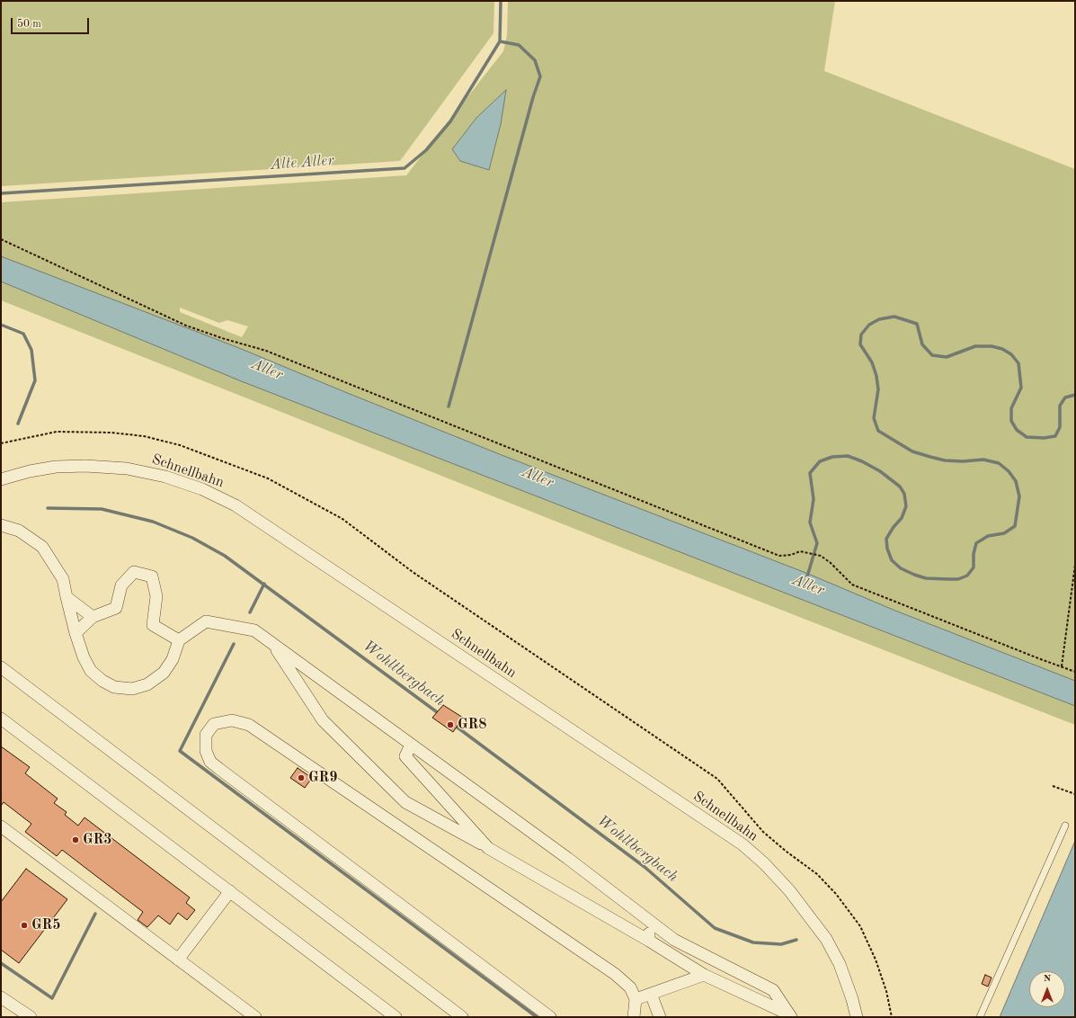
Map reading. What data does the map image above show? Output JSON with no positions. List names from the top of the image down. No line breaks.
{"streets":{"street":["Schnellbahn"]},"water":["Alte Aller","Aller","Wohltbergbach"],"places":["GR8","GR9","GR3","GR5"],"scale_bar":"50 m","north":"top"}
